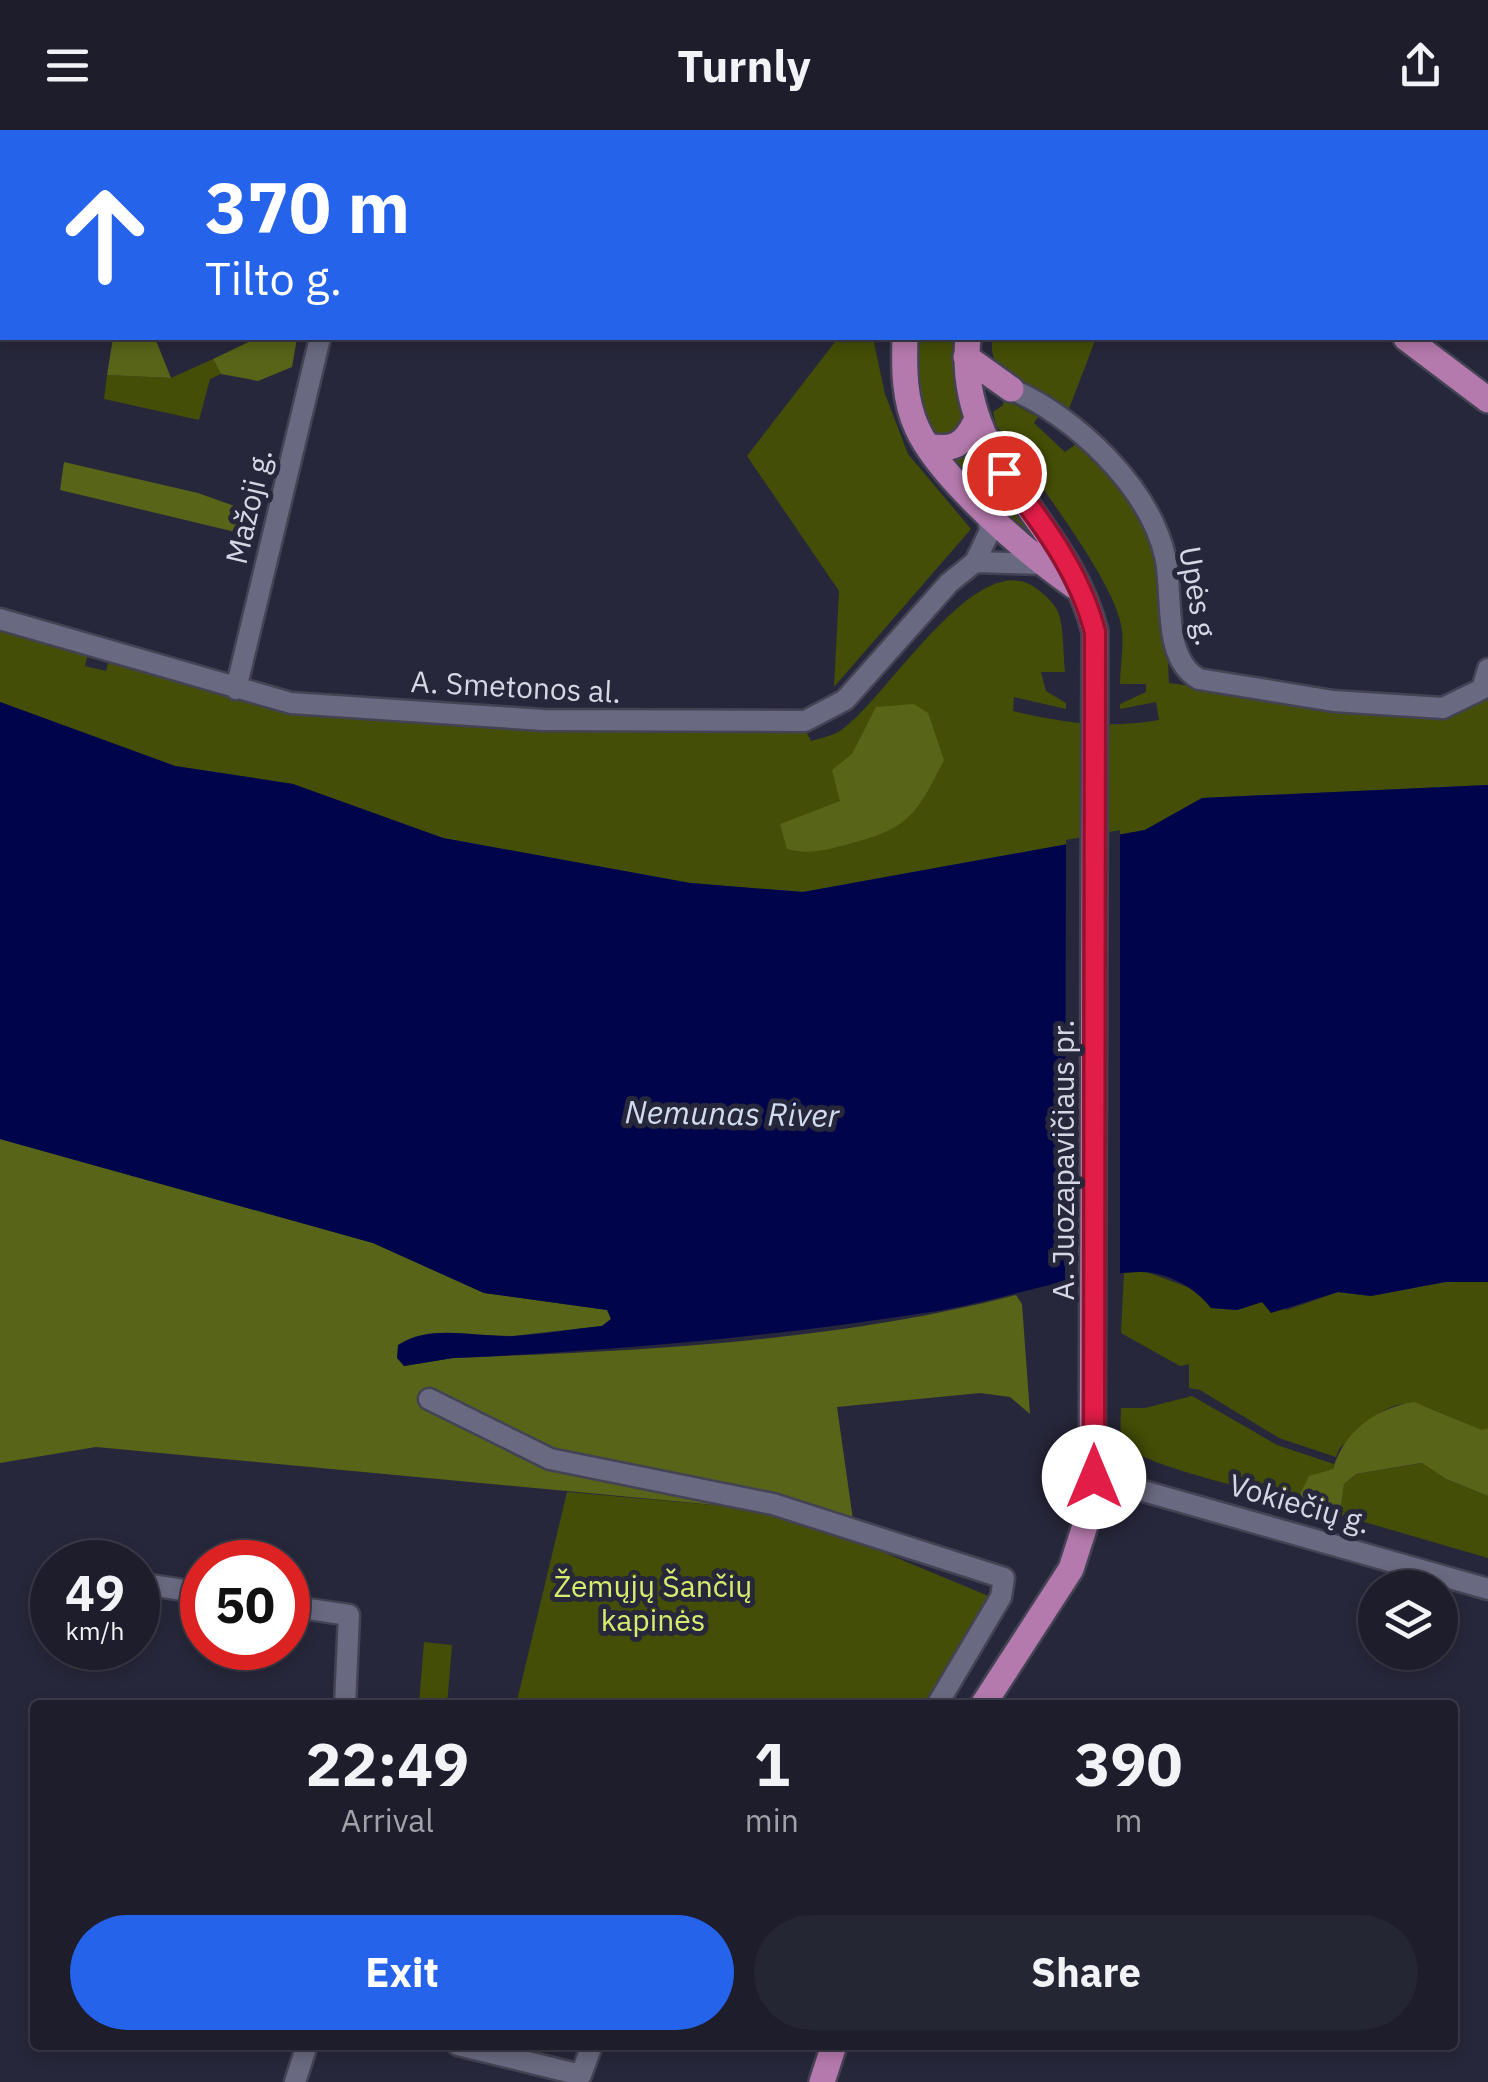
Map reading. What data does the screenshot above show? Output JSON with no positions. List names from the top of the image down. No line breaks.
{"streets":{"main road":["A. Juozapavičiaus pr."],"street":["Mažoji g.","Upės g.","A. Smetonos al.","Vokiečių g."]},"crossings":[["Mažoji g.","A. Smetonos al."],["A. Juozapavičiaus pr.","Vokiečių g."]],"water":["Nemunas River"],"parks":["Žemųjų Šančių kapinės"],"page":{"header":"Turnly","turn":["370 m","Tilto g."],"speed":"49 km/h","limit":"50","eta":["22:49","Arrival","1","min","390","m"],"buttons":["Exit","Share"]}}
